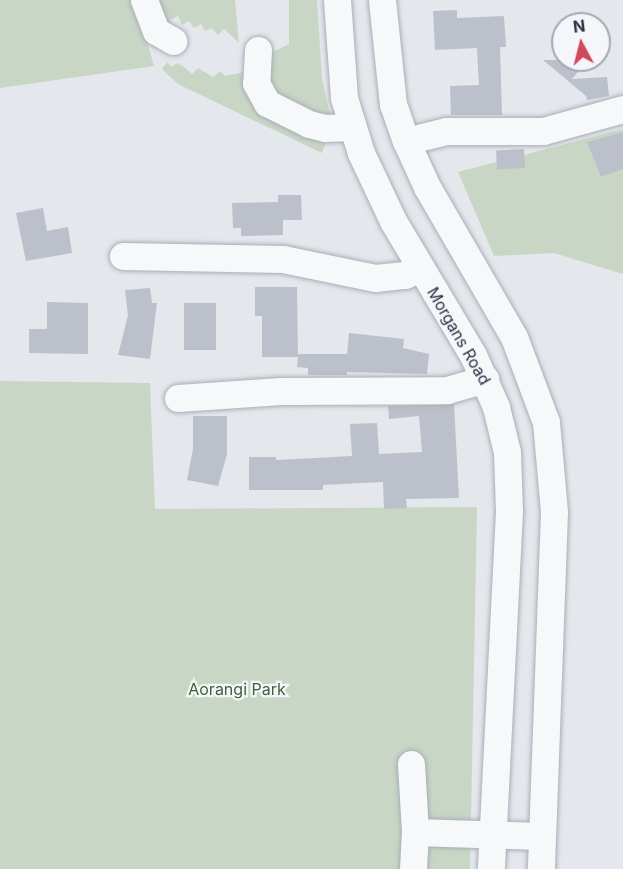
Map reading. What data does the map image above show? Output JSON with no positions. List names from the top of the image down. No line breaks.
{"streets":{"street":["Morgans Road"]},"parks":["Aorangi Park"],"north":"top"}
